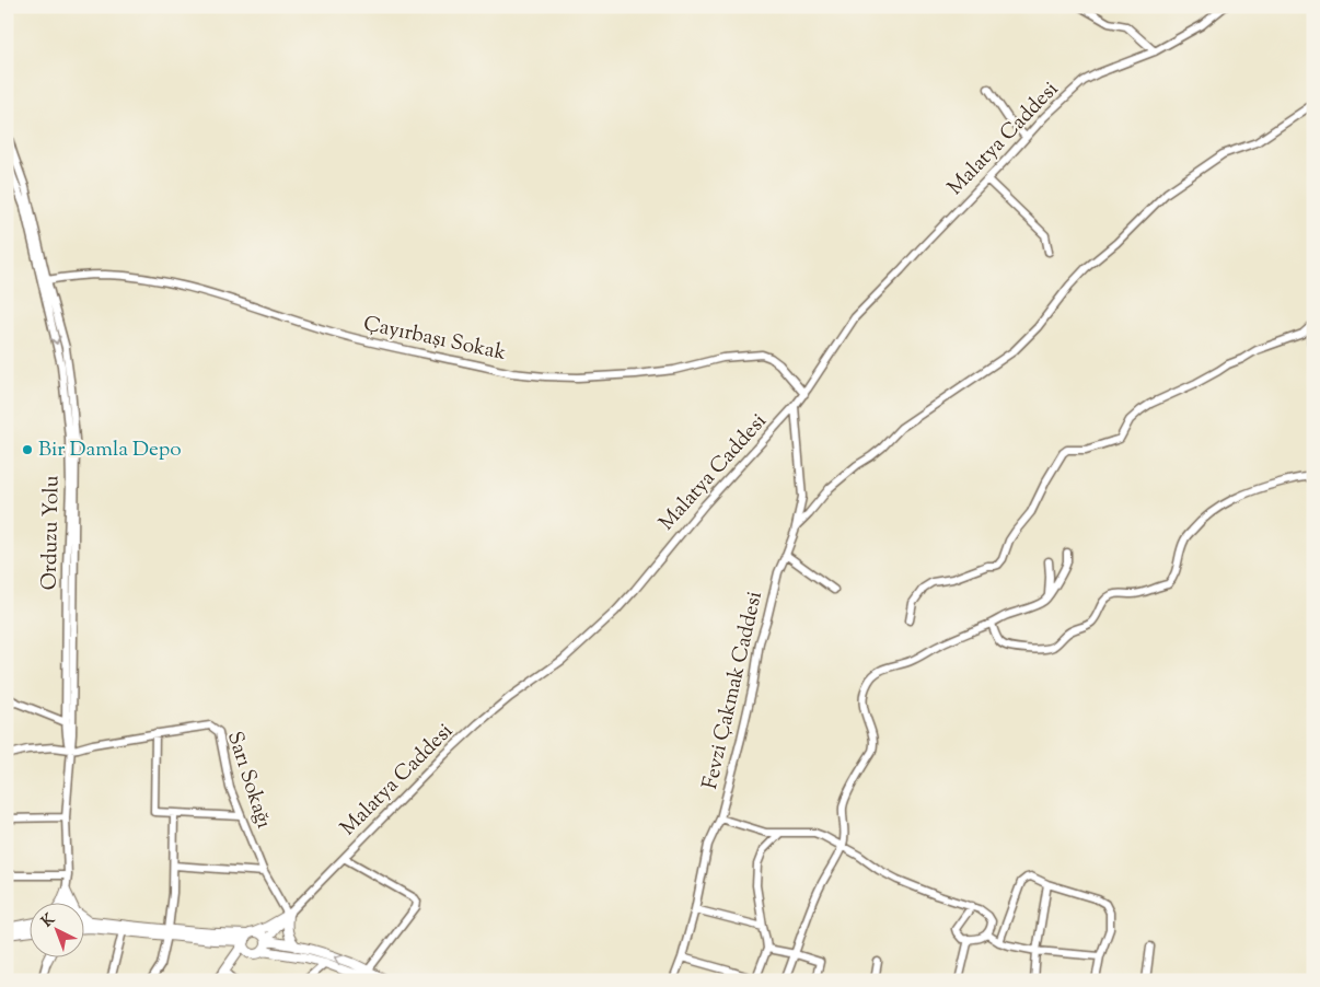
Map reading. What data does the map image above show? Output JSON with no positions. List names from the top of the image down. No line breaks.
{"streets":{"street":["Malatya Caddesi","Çayırbaşı Sokak","Orduzu Yolu","Fevzi Çakmak Caddesi","Sarı Sokağı"]},"crossings":[["Malatya Caddesi","Çayırbaşı Sokak"],["Malatya Caddesi","Fevzi Çakmak Caddesi"],["Malatya Caddesi","Sarı Sokağı"],["Orduzu Yolu","Sarı Sokağı"]],"places":["Bir Damla Depo"],"north":"top left"}
